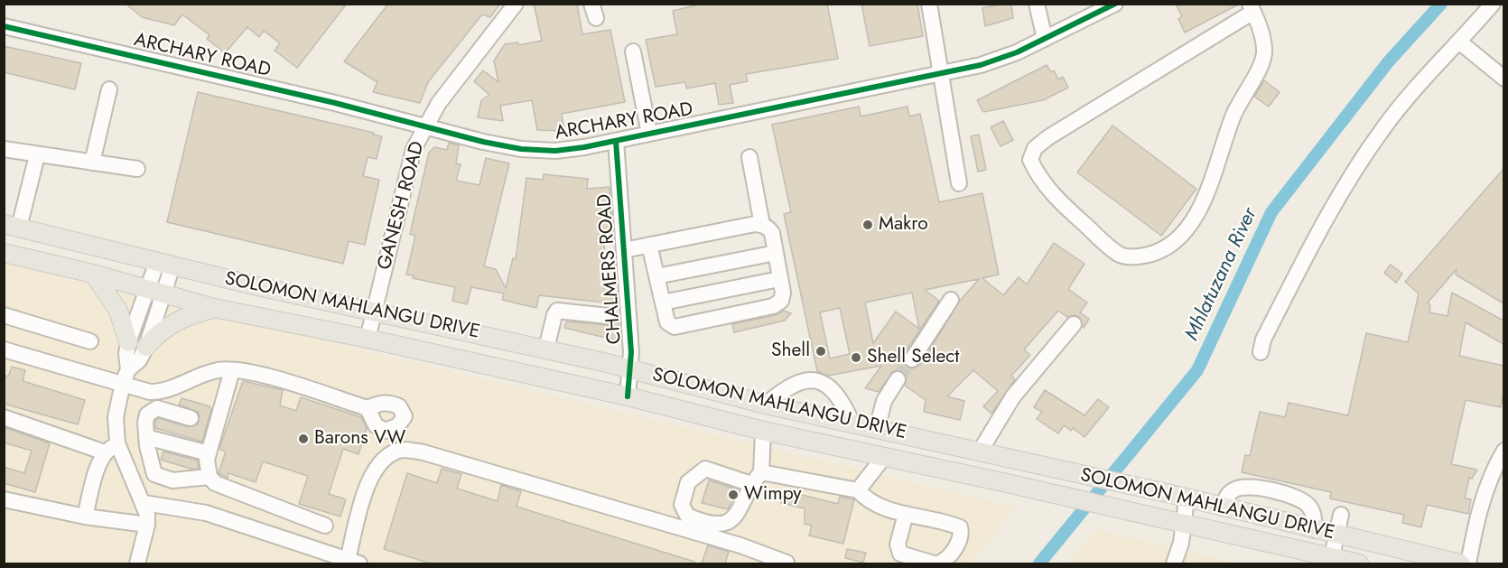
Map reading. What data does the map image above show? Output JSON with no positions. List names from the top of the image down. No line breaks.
{"streets":{"main road":["SOLOMON MAHLANGU DRIVE"],"street":["ARCHARY ROAD","GANESH ROAD","CHALMERS ROAD"]},"crossings":[["ARCHARY ROAD","GANESH ROAD"],["ARCHARY ROAD","CHALMERS ROAD"],["GANESH ROAD","SOLOMON MAHLANGU DRIVE"],["CHALMERS ROAD","SOLOMON MAHLANGU DRIVE"]],"water":["Mhlatuzana River"],"places":["Makro","Shell","Shell Select","Barons VW","Wimpy"]}
